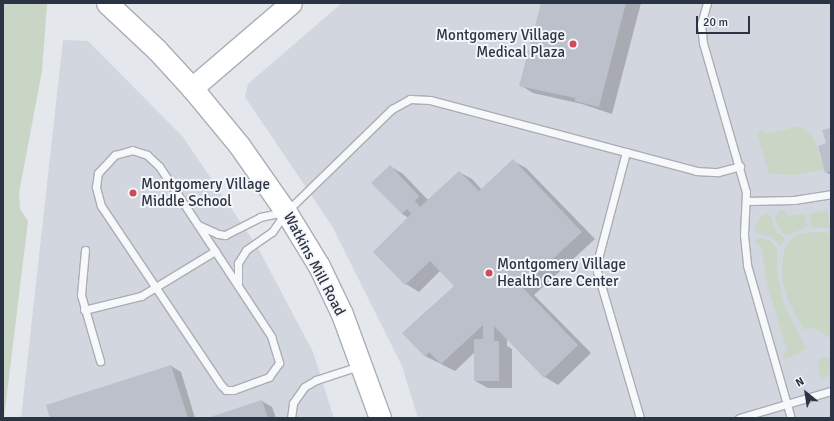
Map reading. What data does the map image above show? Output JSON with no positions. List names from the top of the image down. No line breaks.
{"streets":{"street":["Watkins Mill Road"]},"places":["Montgomery Village Medical Plaza","Montgomery Village Middle School","Montgomery Village Health Care Center"],"scale_bar":"20 m","north":"top left"}
